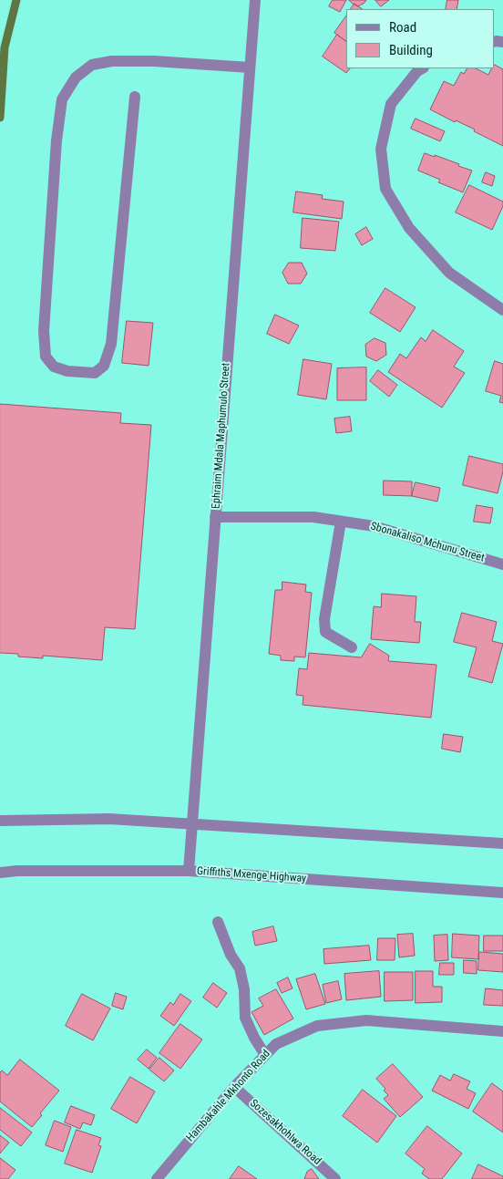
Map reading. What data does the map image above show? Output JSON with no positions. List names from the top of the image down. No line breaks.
{"streets":{"street":["Ephraim Mdala Maphumulo Street","Sbonakaliso Mchunu Street","Griffiths Mxenge Highway","Hambakahle Mkhonto Road","Sozesakhohlwa Road"]},"crossings":[["Ephraim Mdala Maphumulo Street","Sbonakaliso Mchunu Street"],["Ephraim Mdala Maphumulo Street","Griffiths Mxenge Highway"],["Hambakahle Mkhonto Road","Sozesakhohlwa Road"]],"legend":["Road","Building"]}
